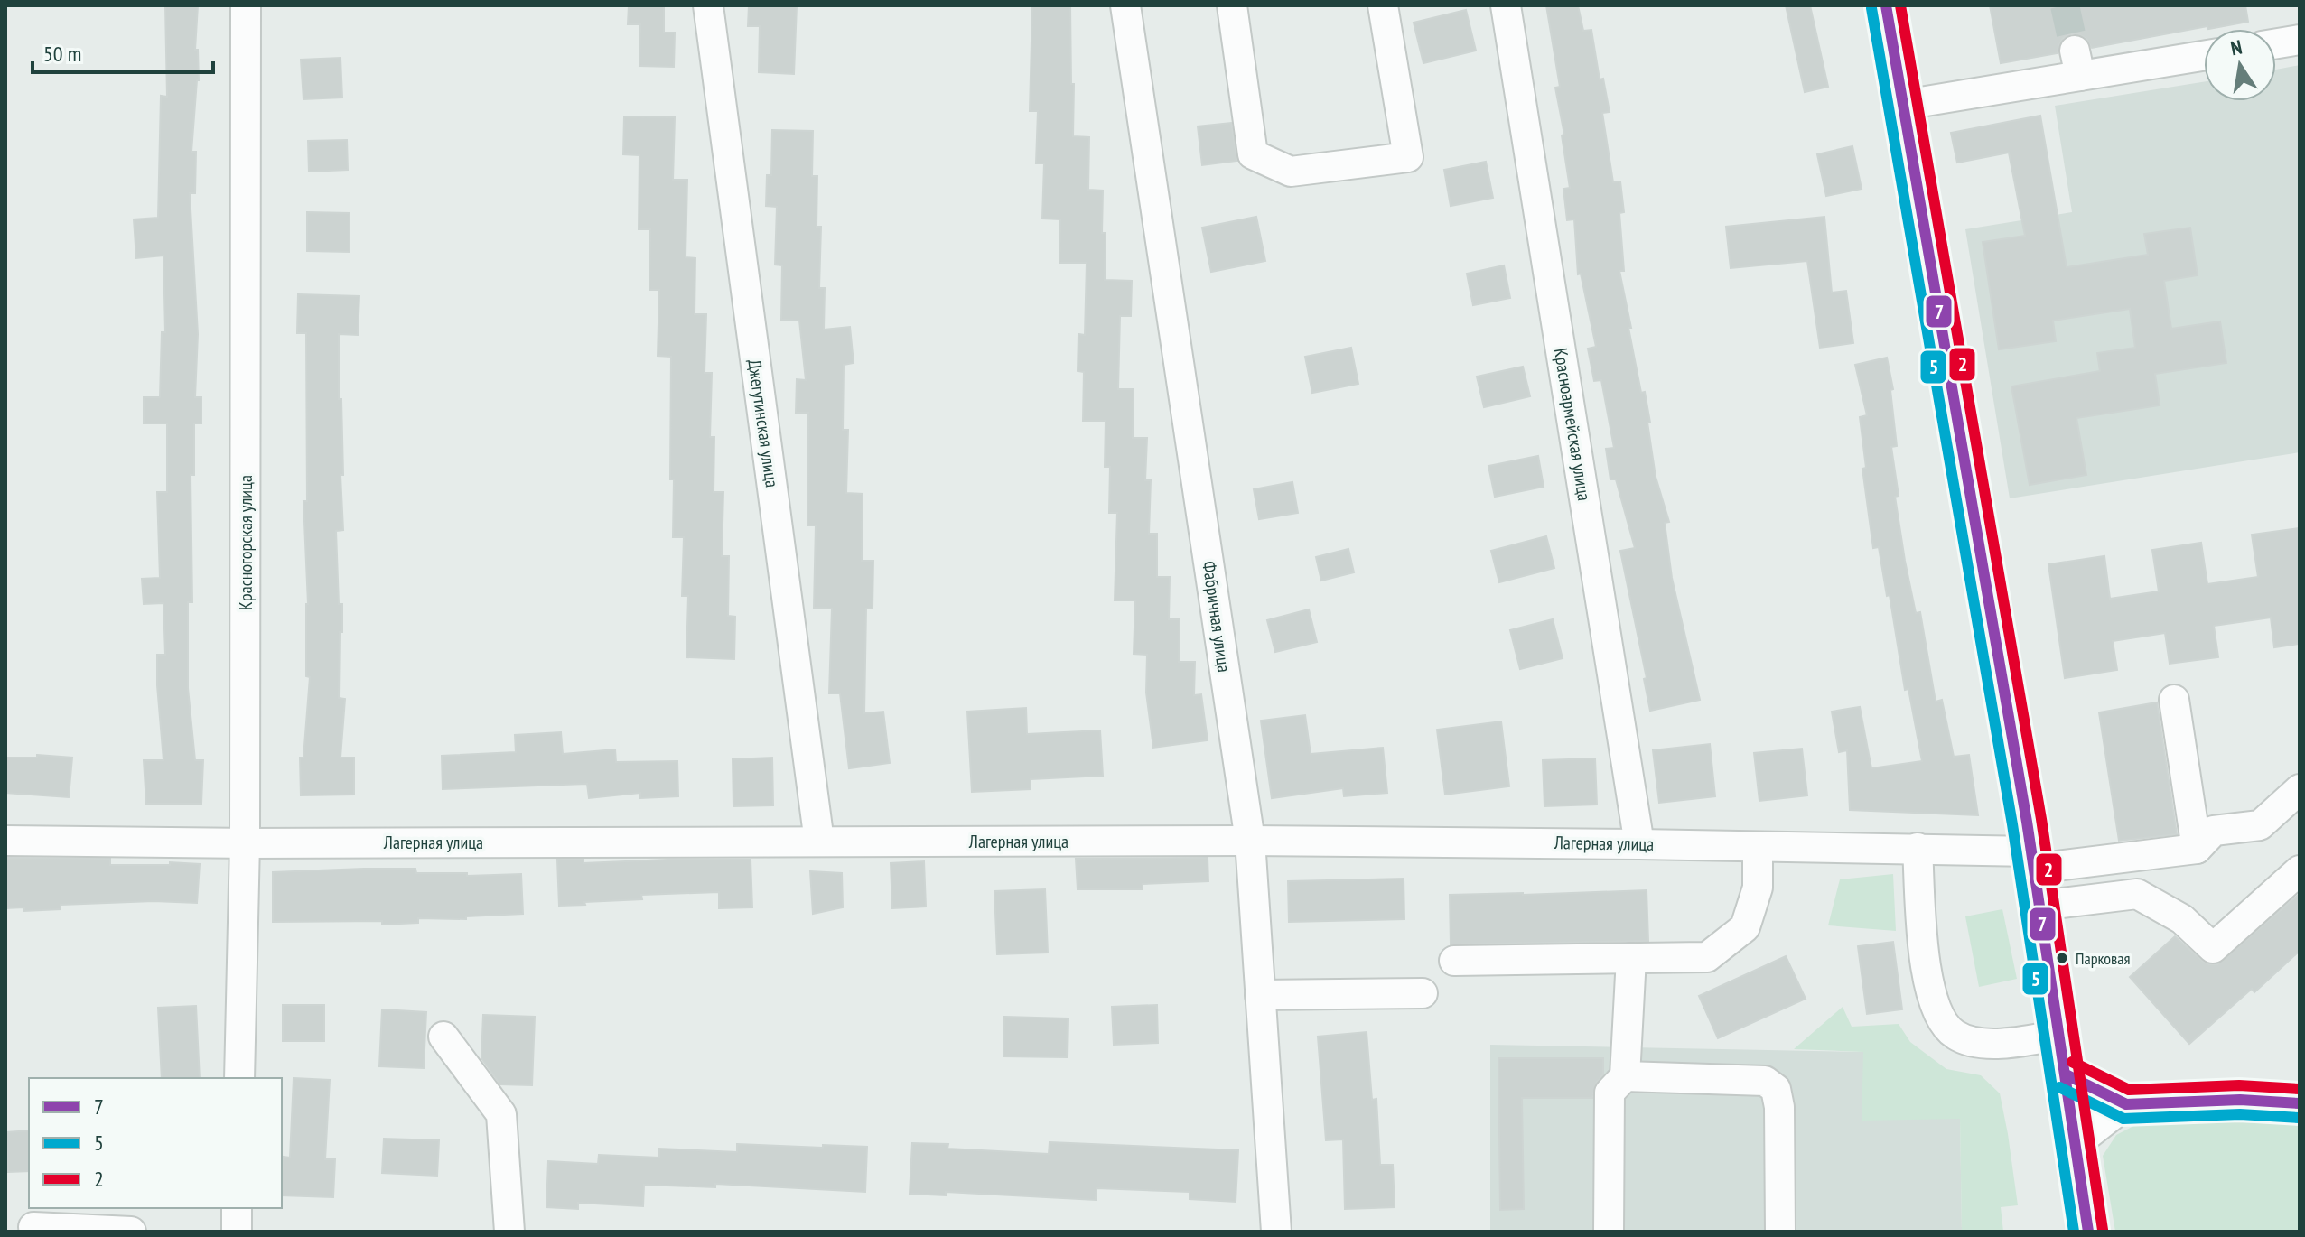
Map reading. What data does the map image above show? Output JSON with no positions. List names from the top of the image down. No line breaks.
{"streets":{"street":["Джегутинская улица","Красноармейская улица","Красногорская улица","Фабричная улица","Лагерная улица"]},"crossings":[["Джегутинская улица","Лагерная улица"],["Красноармейская улица","Лагерная улица"],["Красногорская улица","Лагерная улица"],["Фабричная улица","Лагерная улица"]],"places":["Парковая"],"lines":["transit line 7","transit line 2","transit line 5"],"legend":["7","5","2"],"scale_bar":"50 m","north":"top"}
